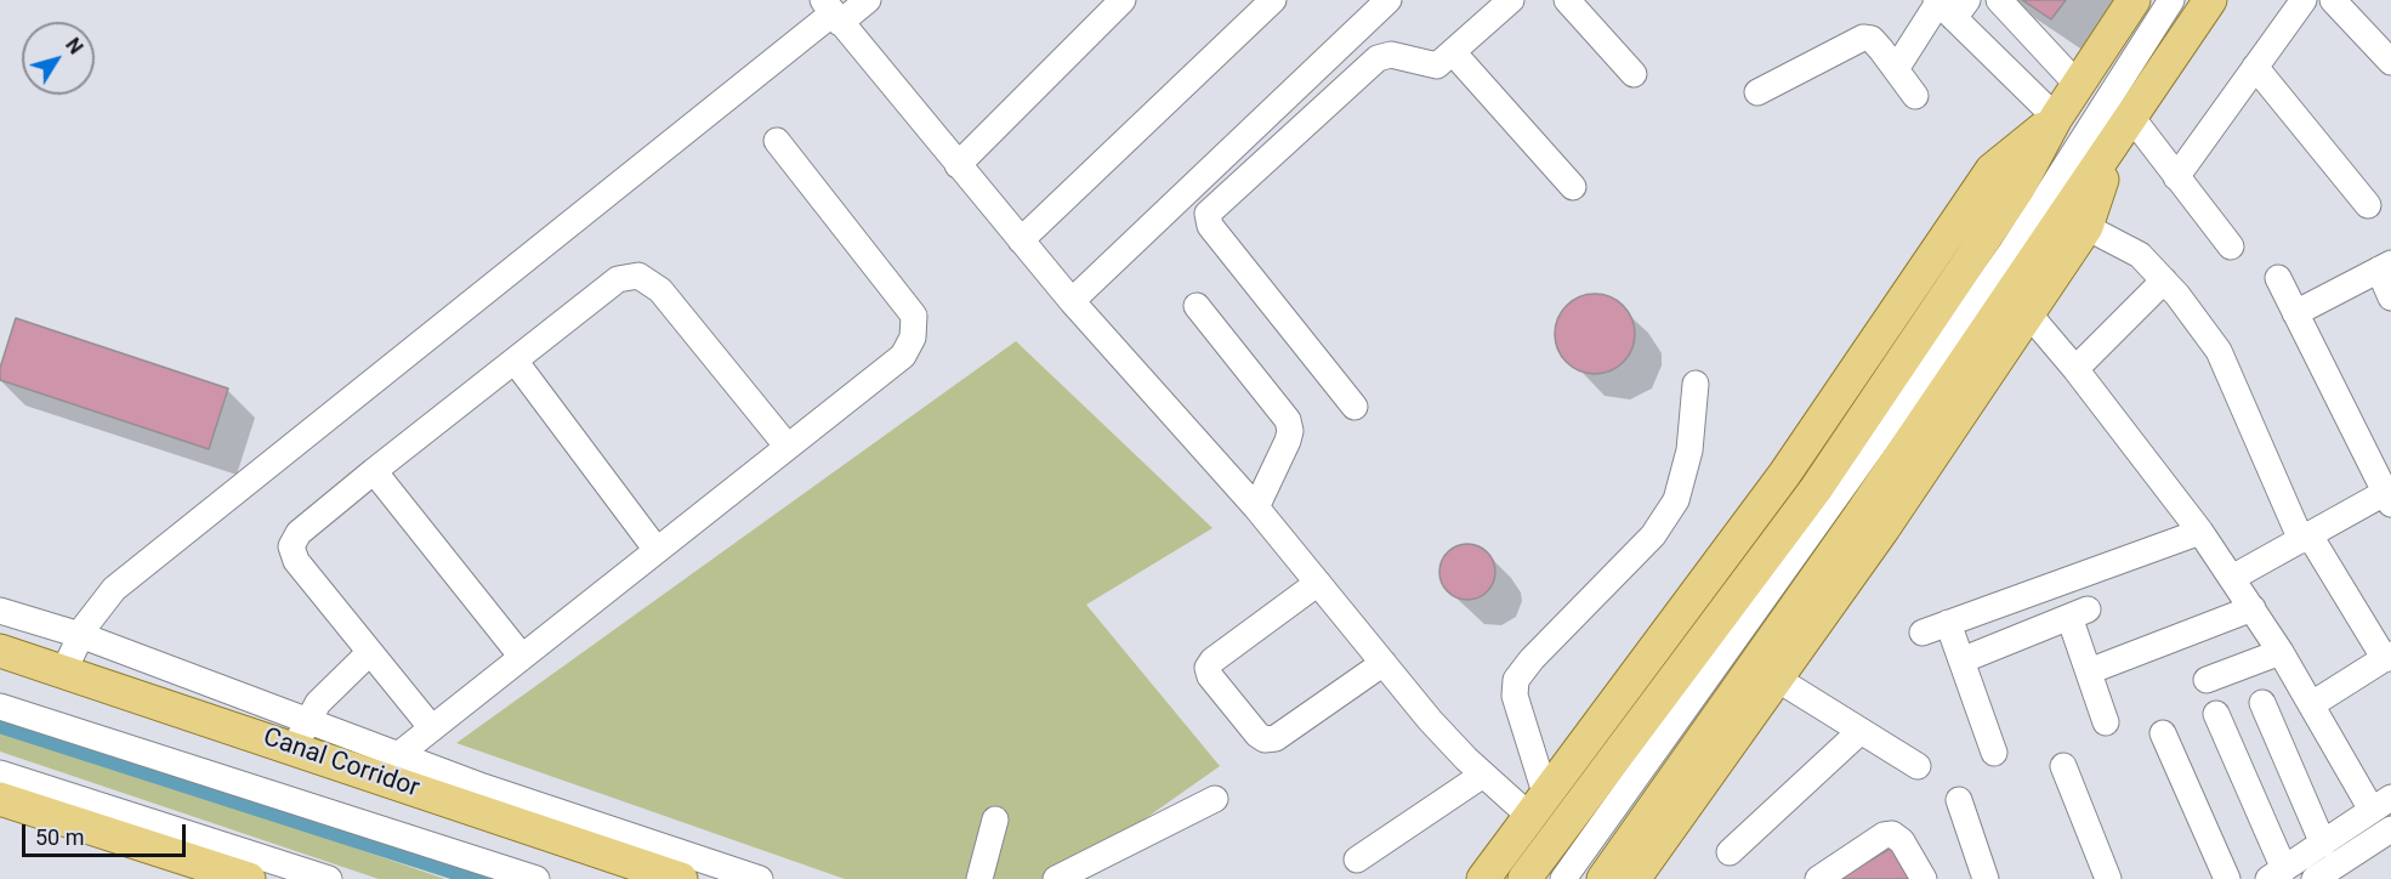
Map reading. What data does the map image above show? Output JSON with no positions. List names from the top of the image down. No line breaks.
{"streets":{"main road":["Canal Corridor"]},"scale_bar":"50 m","north":"top right"}
